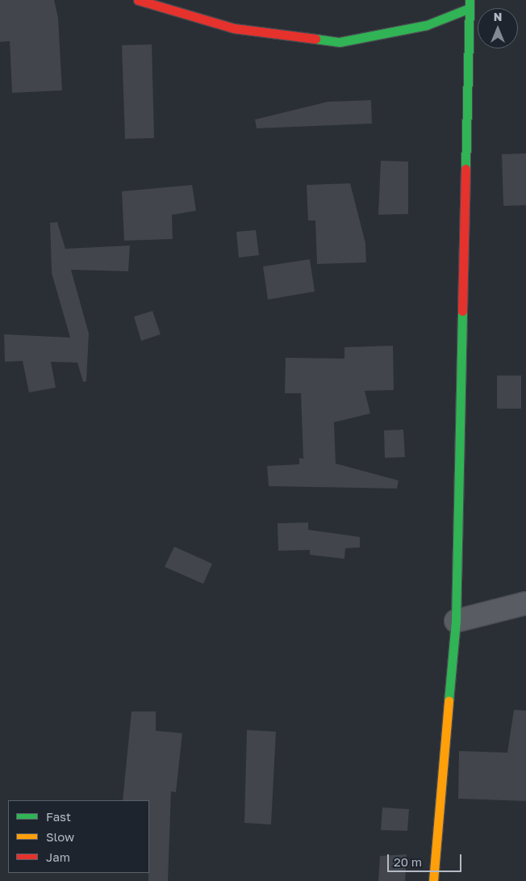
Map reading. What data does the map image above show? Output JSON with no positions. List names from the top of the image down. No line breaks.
{"legend":["Fast","Slow","Jam"],"scale_bar":"20 m","north":"top"}
